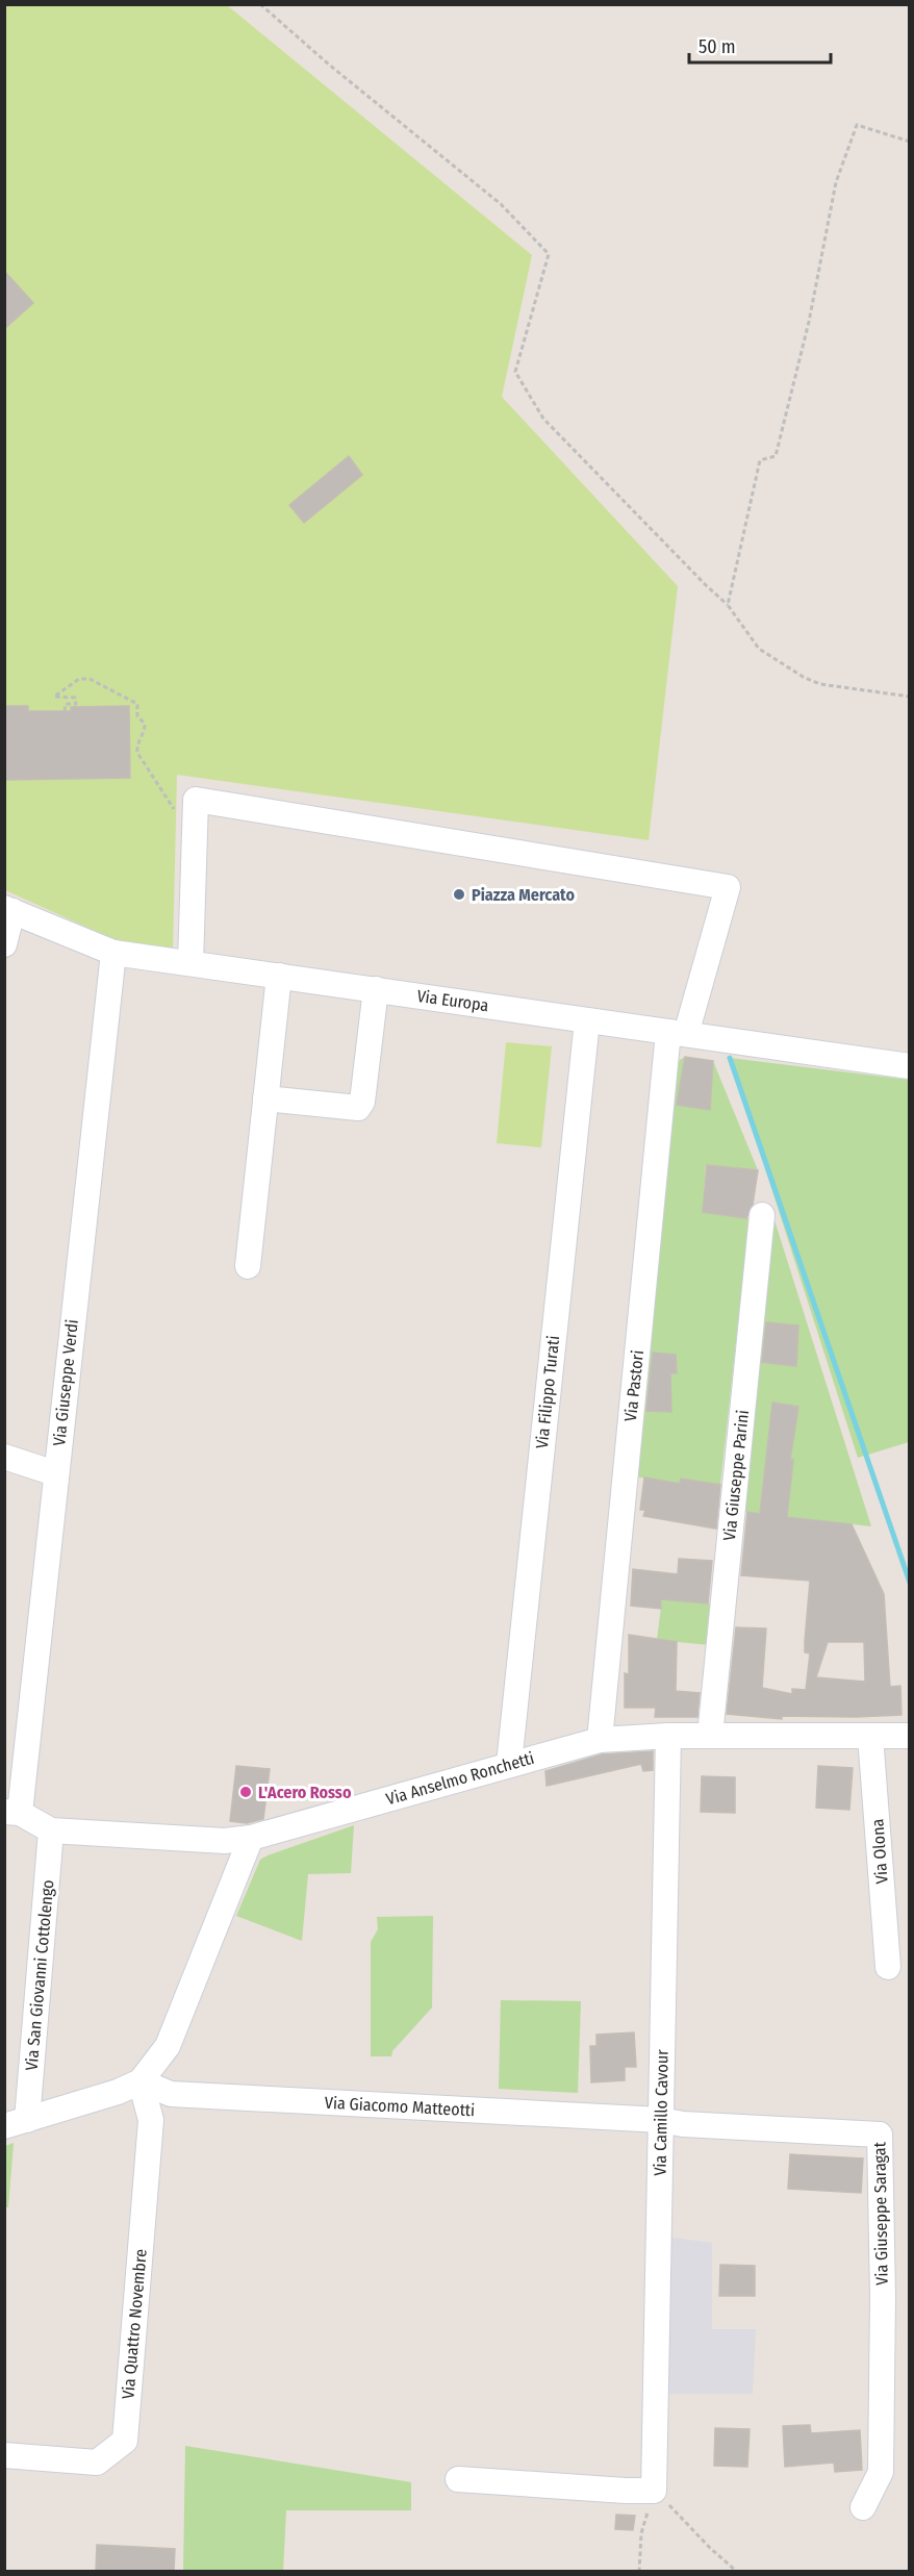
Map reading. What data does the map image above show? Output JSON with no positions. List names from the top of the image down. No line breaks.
{"streets":{"street":["Via Europa","Via Giuseppe Verdi","Via Pastori","Via Filippo Turati","Via Giuseppe Parini","Via Anselmo Ronchetti","Via Olona","Via San Giovanni Cottolengo","Via Giacomo Matteotti","Via Camillo Cavour","Via Giuseppe Saragat","Via Quattro Novembre"]},"crossings":[["Via Europa","Via Giuseppe Verdi"],["Via Europa","Via Pastori"],["Via Europa","Via Filippo Turati"],["Via Giuseppe Verdi","Via Anselmo Ronchetti"],["Via Pastori","Via Anselmo Ronchetti"],["Via Filippo Turati","Via Anselmo Ronchetti"],["Via Giuseppe Parini","Via Anselmo Ronchetti"],["Via Anselmo Ronchetti","Via Olona"],["Via Anselmo Ronchetti","Via San Giovanni Cottolengo"],["Via Anselmo Ronchetti","Via Camillo Cavour"],["Via Giacomo Matteotti","Via Camillo Cavour"],["Via Giacomo Matteotti","Via Giuseppe Saragat"],["Via Giacomo Matteotti","Via Quattro Novembre"],["Via Camillo Cavour","Via Giuseppe Saragat"]],"places":["Piazza Mercato","L'Acero Rosso"],"scale_bar":"50 m"}
